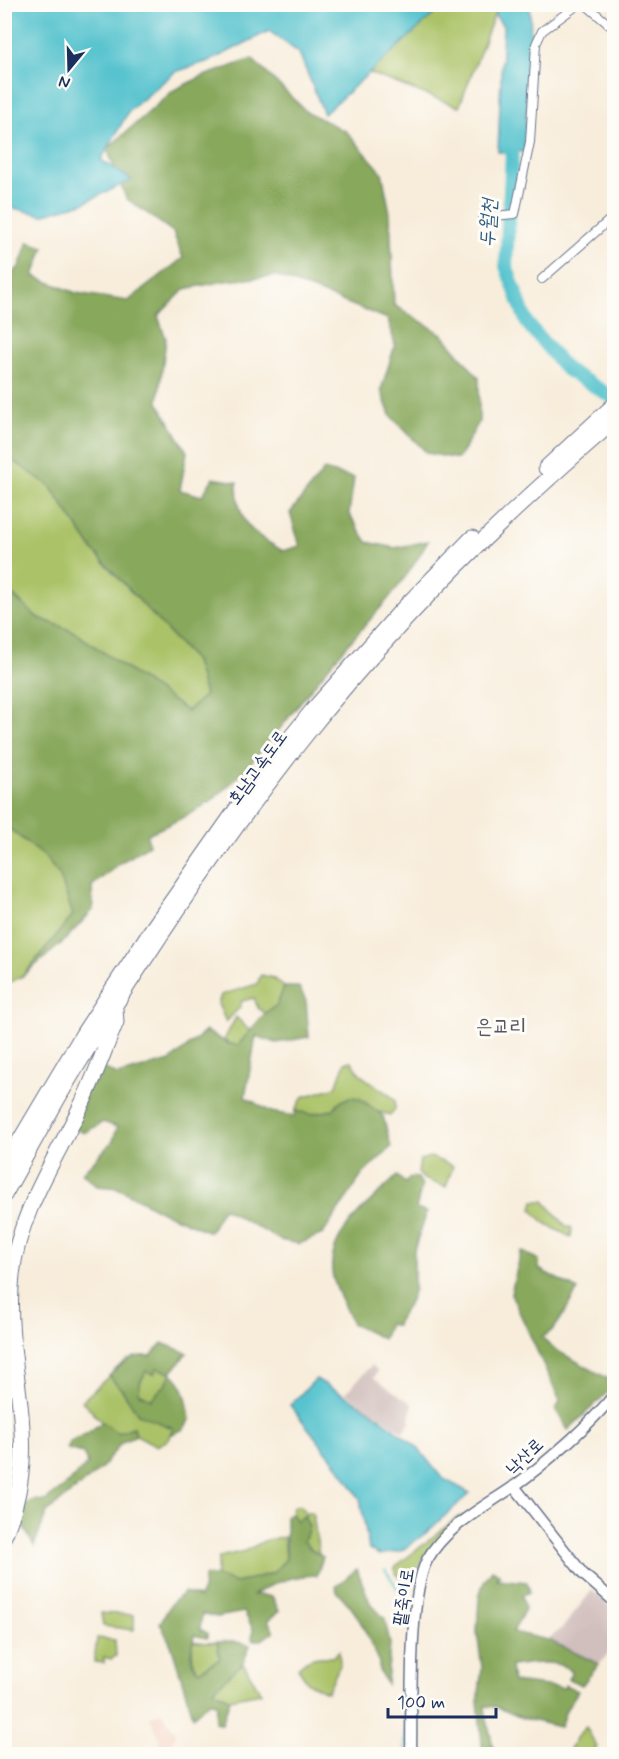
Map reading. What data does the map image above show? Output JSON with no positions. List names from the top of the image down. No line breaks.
{"streets":{"highway":["호남고속도로"],"street":["낙산로","팥죽이로"]},"crossings":[["낙산로","팥죽이로"]],"districts":["은교리"],"water":["두월천"],"scale_bar":"100 m","north":"bottom"}
